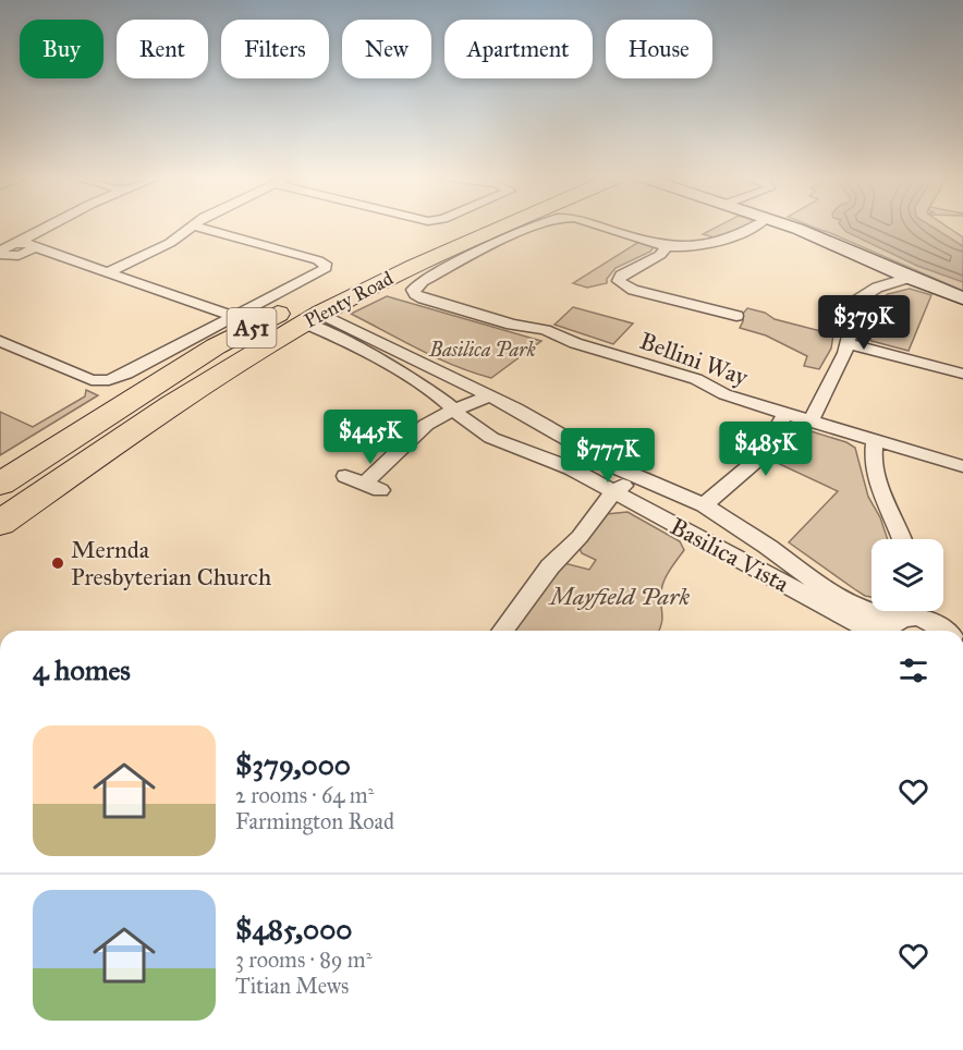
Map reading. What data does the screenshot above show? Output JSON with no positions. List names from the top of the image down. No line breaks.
{"streets":{"highway":["Plenty Road","A51"],"street":["Bellini Way","Basilica Vista"]},"crossings":[["Plenty Road","Basilica Vista"]],"parks":["Basilica Park","Mayfield Park"],"places":["Mernda Presbyterian Church"],"page":{"chip":["Buy","Rent","Filters","New","Apartment","House"],"price":["$379K","$445K","$485K","$777K"],"heading":"4 homes","list":[{"name":"$379,000","note":"2 rooms · 64 m² · Farmington Road"},{"name":"$485,000","note":"3 rooms · 89 m² · Titian Mews"}]}}
